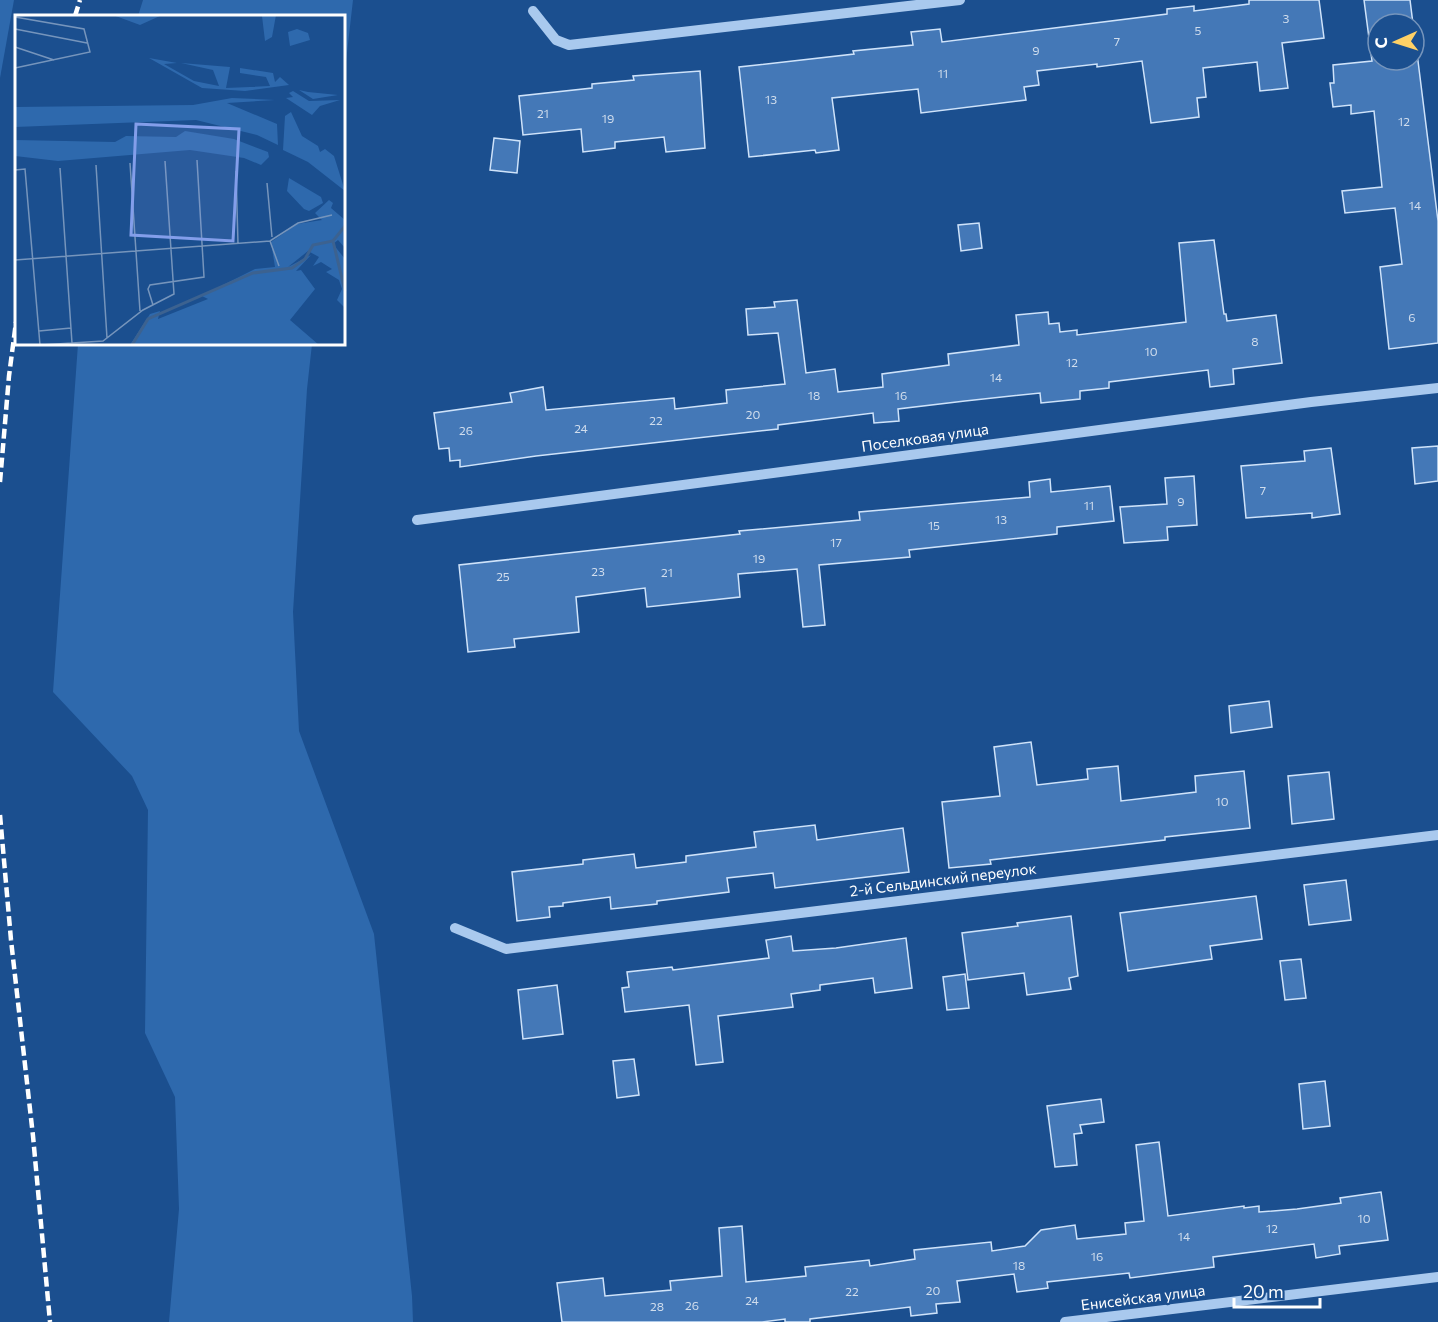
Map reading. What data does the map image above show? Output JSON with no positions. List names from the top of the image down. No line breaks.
{"streets":{"street":["Поселковая улица","2-й Сельдинский переулок","Енисейская улица"]},"house_numbers":["3","5","7","9","11","13","21","19","12","14","6","8","10","12","14","18","16","20","22","24","26","7","9","11","13","15","17","19","23","21","25","10","10","12","14","16","18","20","22","24","26","28"],"scale_bar":"20 m","north":"left"}
